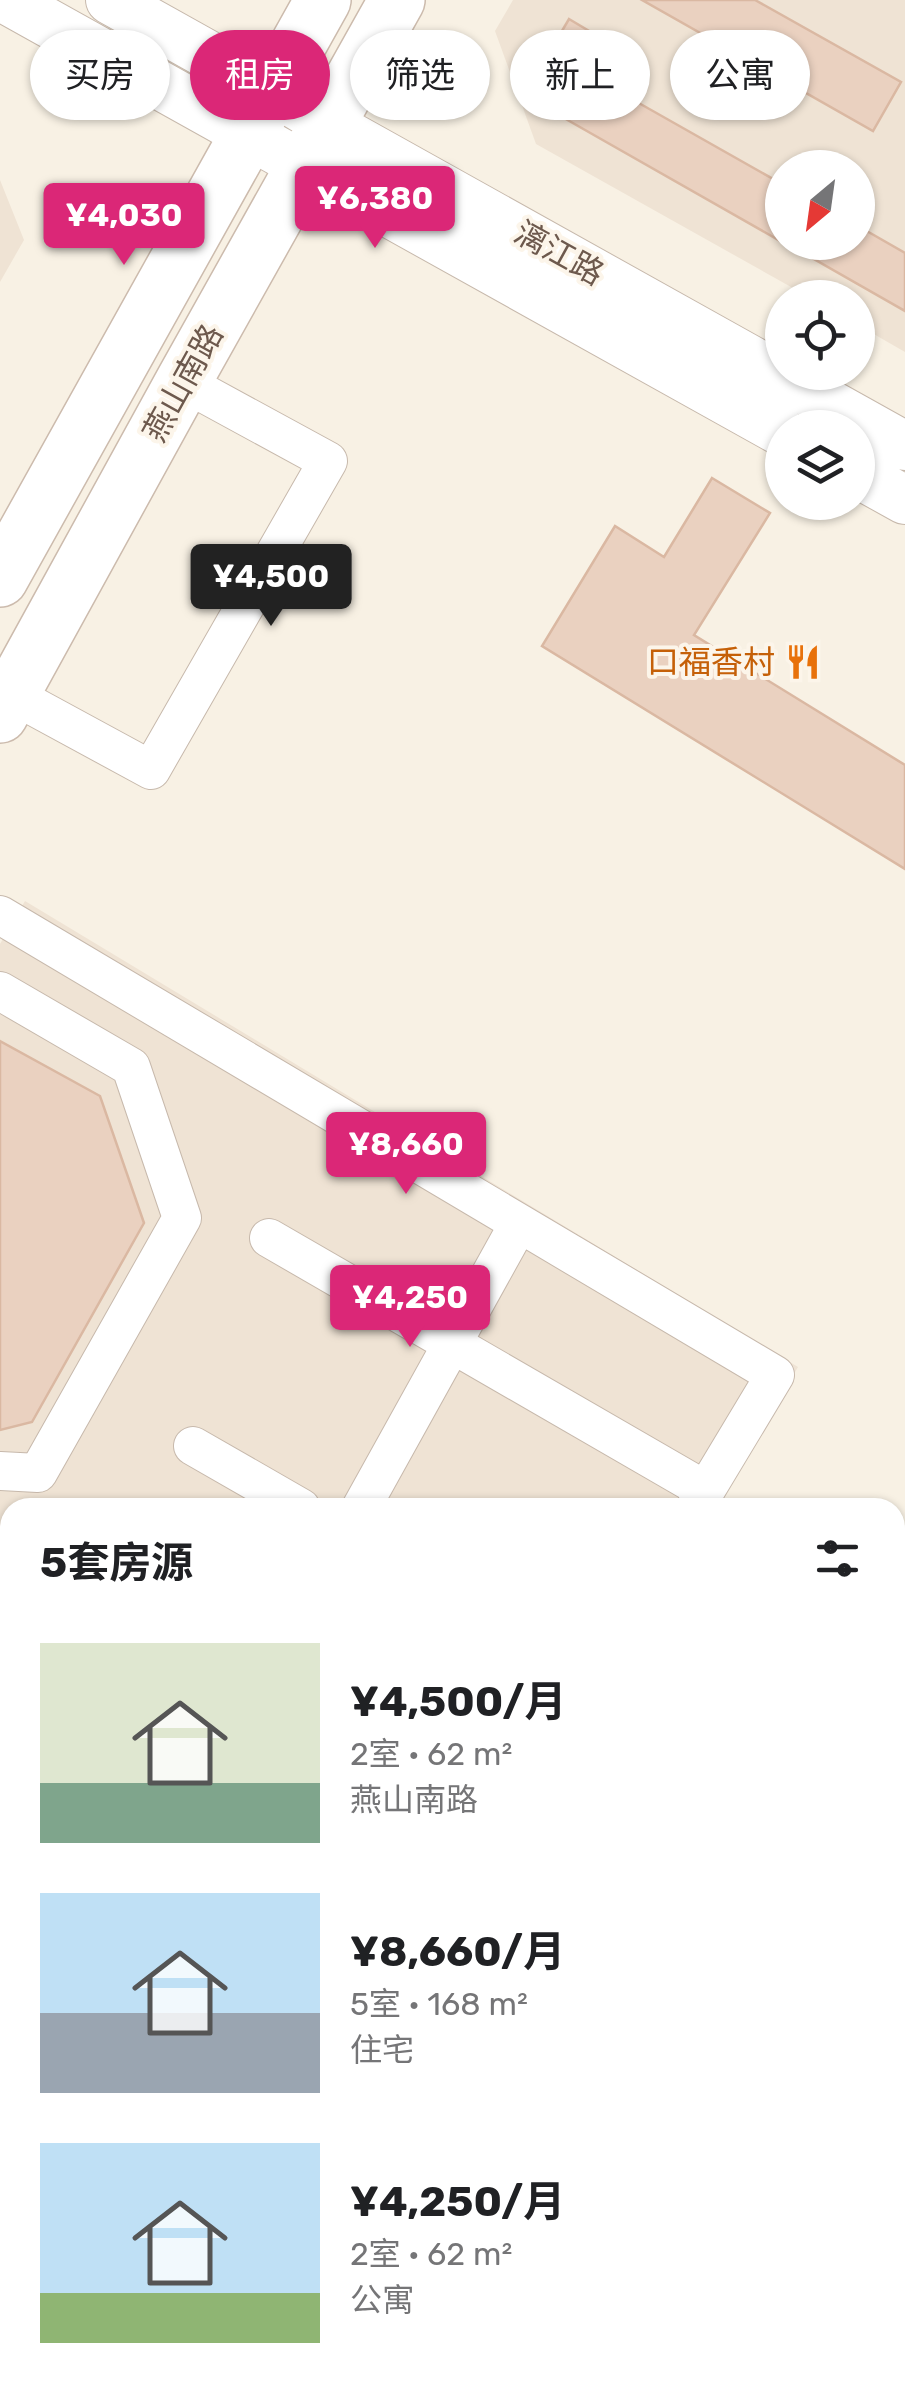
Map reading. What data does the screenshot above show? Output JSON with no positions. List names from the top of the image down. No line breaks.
{"streets":{"main road":["燕山南路"],"street":["漓江路"]},"crossings":[["漓江路","燕山南路"]],"places":{"restaurant":["口福香村"]},"north":"bottom left","page":{"chip":["买房","租房","筛选","新上","公寓"],"price":["¥6,380","¥4,030","¥4,500","¥8,660","¥4,250"],"heading":"5套房源","list":[{"name":"¥4,500/月","note":"2室 · 62 m² · 燕山南路"},{"name":"¥8,660/月","note":"5室 · 168 m² · 住宅"},{"name":"¥4,250/月","note":"2室 · 62 m² · 公寓"}]}}
